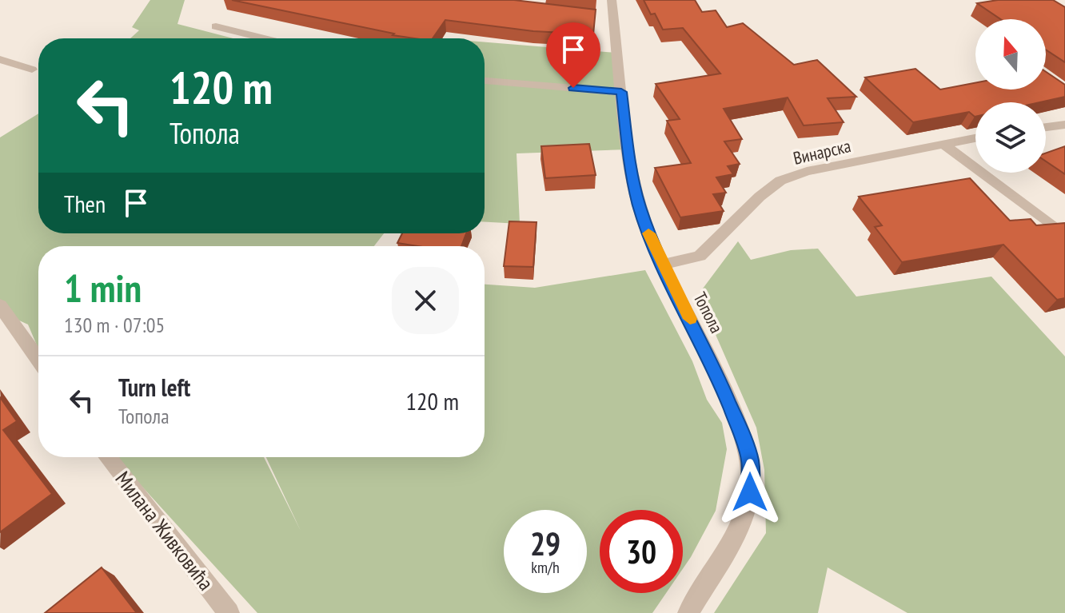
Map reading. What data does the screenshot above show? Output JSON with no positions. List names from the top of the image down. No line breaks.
{"streets":{"street":["Винарска","Топола","Милана Живковића"]},"crossings":[["Винарска","Топола"]],"north":"top","page":{"turn":["120 m","Топола"],"then":"Then","heading":["1 min","130 m · 07:05"],"list":[{"name":"Turn left","note":"Топола","value":"120 m"}],"speed":"29 km/h","limit":"30"}}
